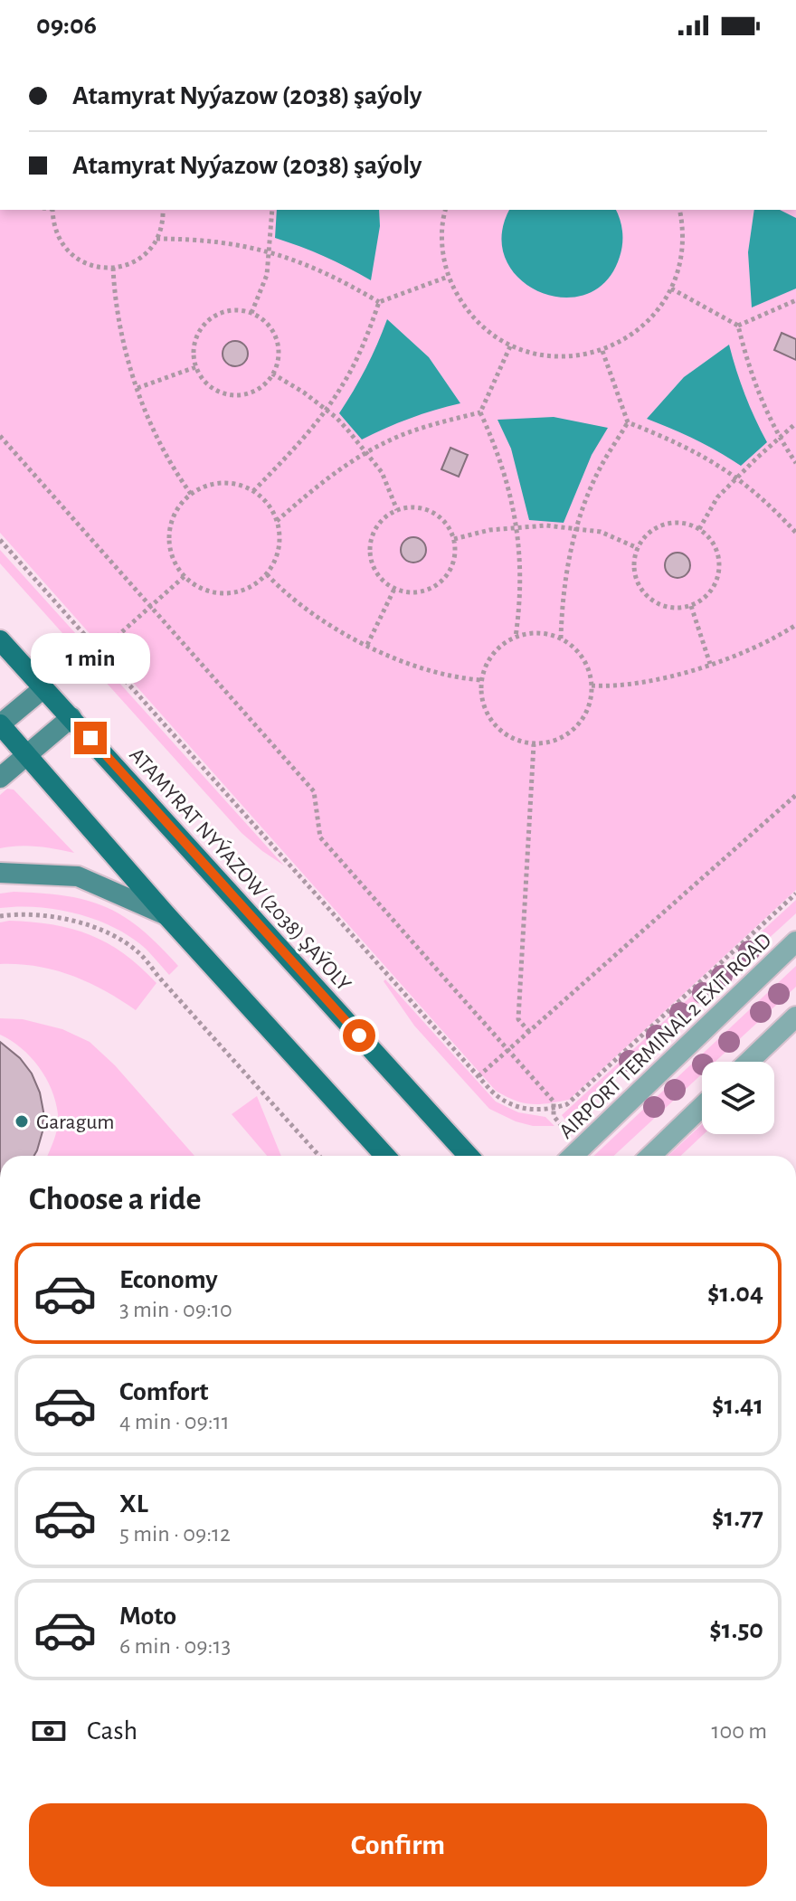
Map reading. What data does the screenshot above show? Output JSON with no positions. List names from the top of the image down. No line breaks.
{"streets":{"main road":["ATAMYRAT NYÝAZOW (2038) ŞAÝOLY"],"street":["AIRPORT TERMINAL 2 EXIT ROAD"]},"places":["Garagum"],"page":{"status":"09:06","banner":["Atamyrat Nyýazow (2038) şaýoly","Atamyrat Nyýazow (2038) şaýoly"],"bubble":"1 min","heading":"Choose a ride","list":[{"name":"Economy","note":"3 min · 09:10","value":"$1.04"},{"name":"Comfort","note":"4 min · 09:11","value":"$1.41"},{"name":"XL","note":"5 min · 09:12","value":"$1.77"},{"name":"Moto","note":"6 min · 09:13","value":"$1.50"}],"pay":["Cash","100 m"],"buttons":"Confirm"}}
